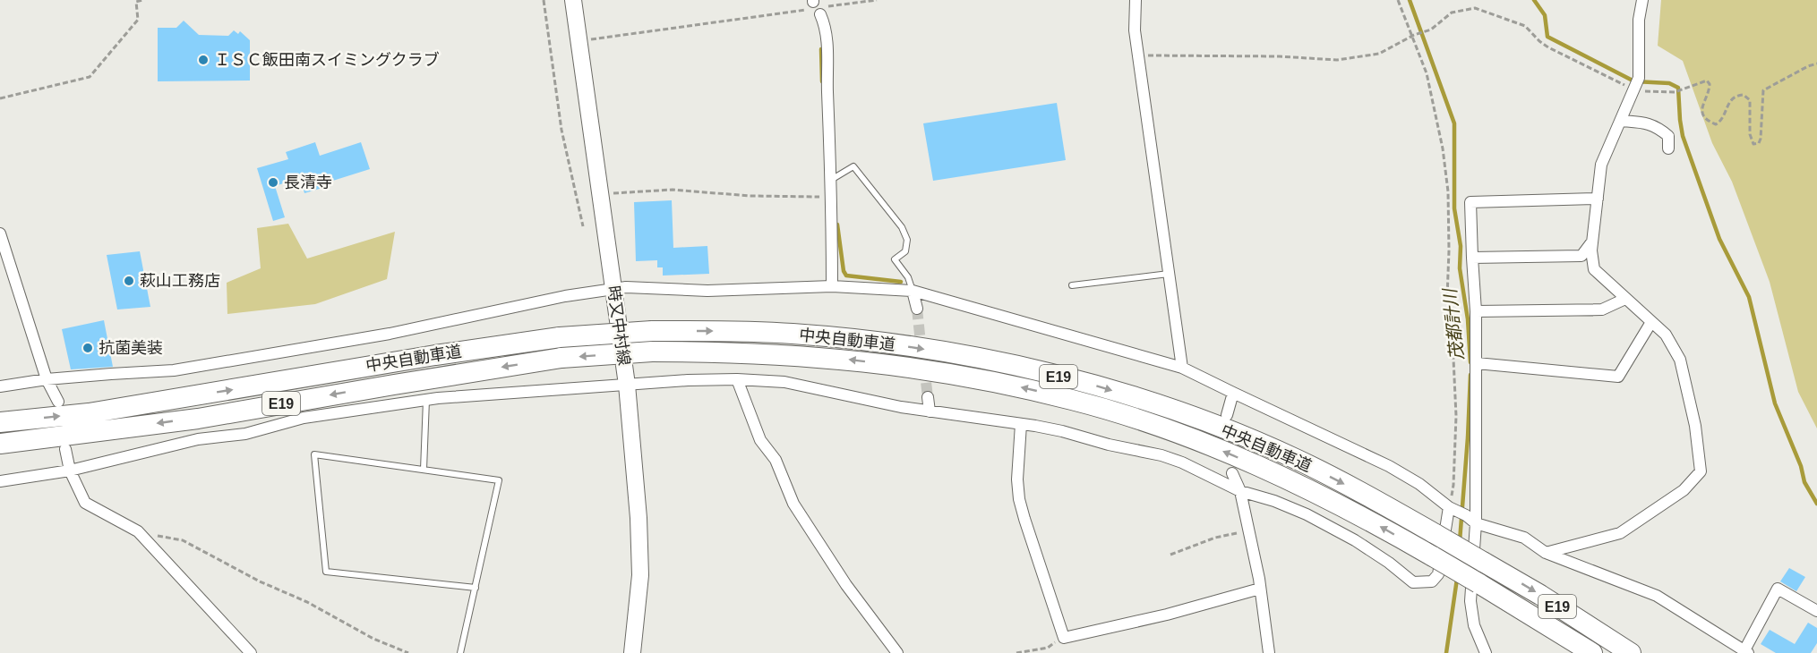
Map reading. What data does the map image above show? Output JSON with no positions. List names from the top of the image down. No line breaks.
{"streets":{"highway":["中央自動車道","E19"],"main road":["時又中村線"]},"water":["茂都計川"],"places":["ＩＳＣ飯田南スイミングクラブ","長清寺","萩山工務店","抗菌美装"]}
